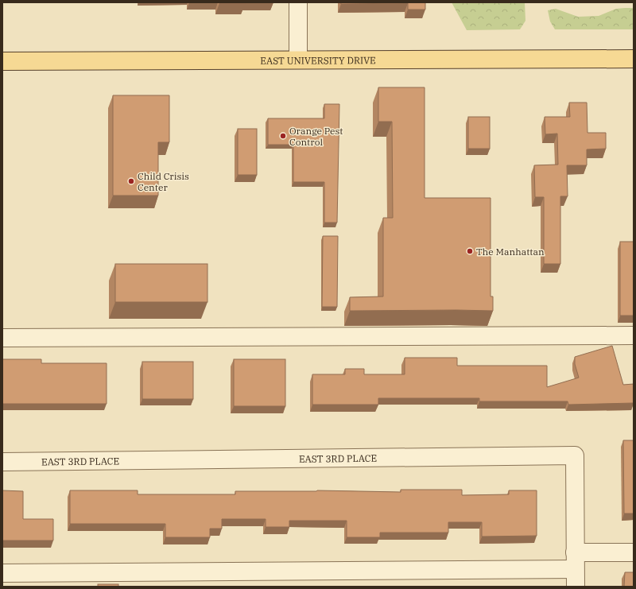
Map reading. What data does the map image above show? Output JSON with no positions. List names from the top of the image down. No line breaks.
{"streets":{"main road":["EAST UNIVERSITY DRIVE"],"street":["EAST 3RD PLACE"]},"places":["Orange Pest Control","Child Crisis Center","The Manhattan"]}
